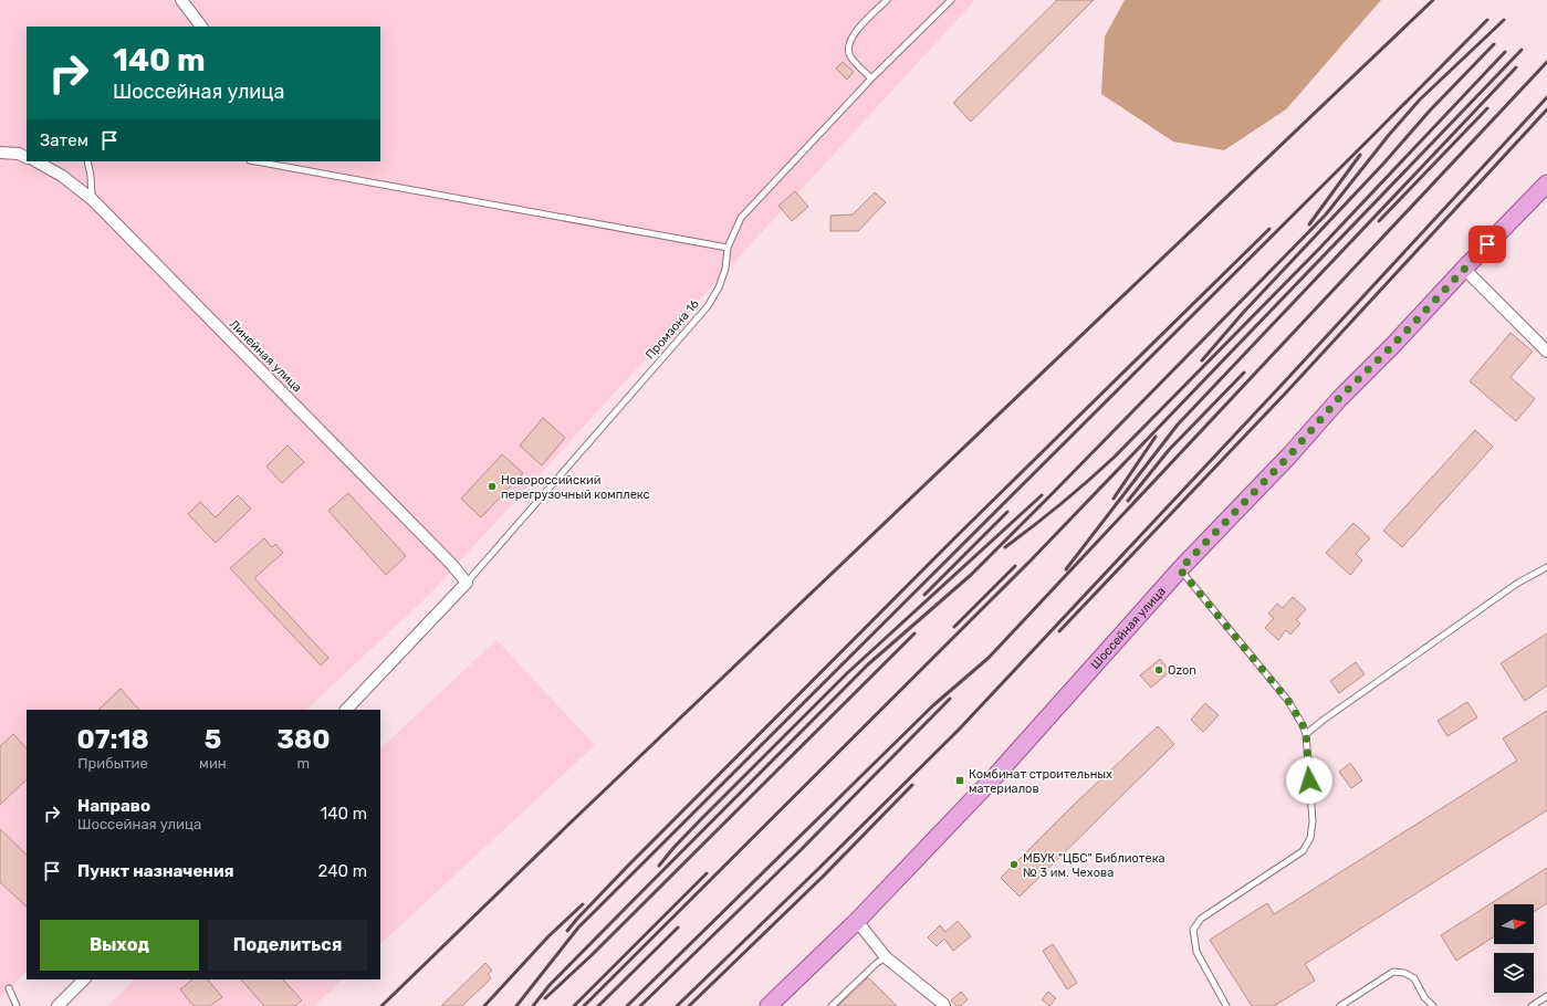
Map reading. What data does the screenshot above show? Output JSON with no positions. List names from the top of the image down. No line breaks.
{"streets":{"main road":["Шоссейная улица"],"street":["Линейная улица"],"lane":["Промзона 16"]},"crossings":[["Промзона 16","Линейная улица"]],"places":{"other":["Новороссийский перегрузочный комплекс","Ozon","МБУК \"ЦБС\" Библиотека № 3 им. Чехова"],"transit":["Комбинат строительных материалов"]},"north":"right","page":{"turn":["140 m","Шоссейная улица"],"then":"Затем","eta":["07:18","Прибытие","5","мин","380","m"],"list":[{"name":"Направо","note":"Шоссейная улица","value":"140 m"},{"name":"Пункт назначения","value":"240 m"}],"buttons":["Выход","Поделиться"]}}
